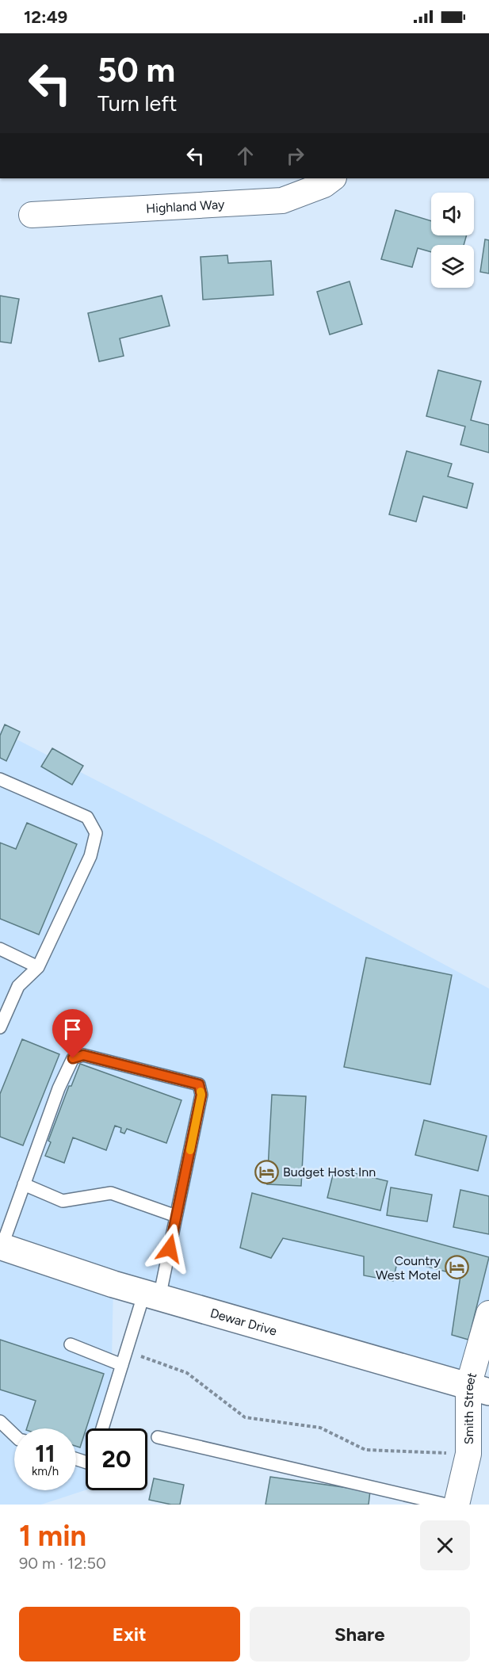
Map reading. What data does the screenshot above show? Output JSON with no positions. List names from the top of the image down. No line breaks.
{"streets":{"main road":["Dewar Drive"],"street":["Highland Way","Smith Street"]},"crossings":[["Dewar Drive","Smith Street"]],"places":{"hotel":["Budget Host Inn","Country West Motel"]},"page":{"status":"12:49","turn":["50 m","Turn left"],"speed":"11 km/h","limit":"20","heading":["1 min","90 m · 12:50"],"buttons":["Exit","Share"]}}
